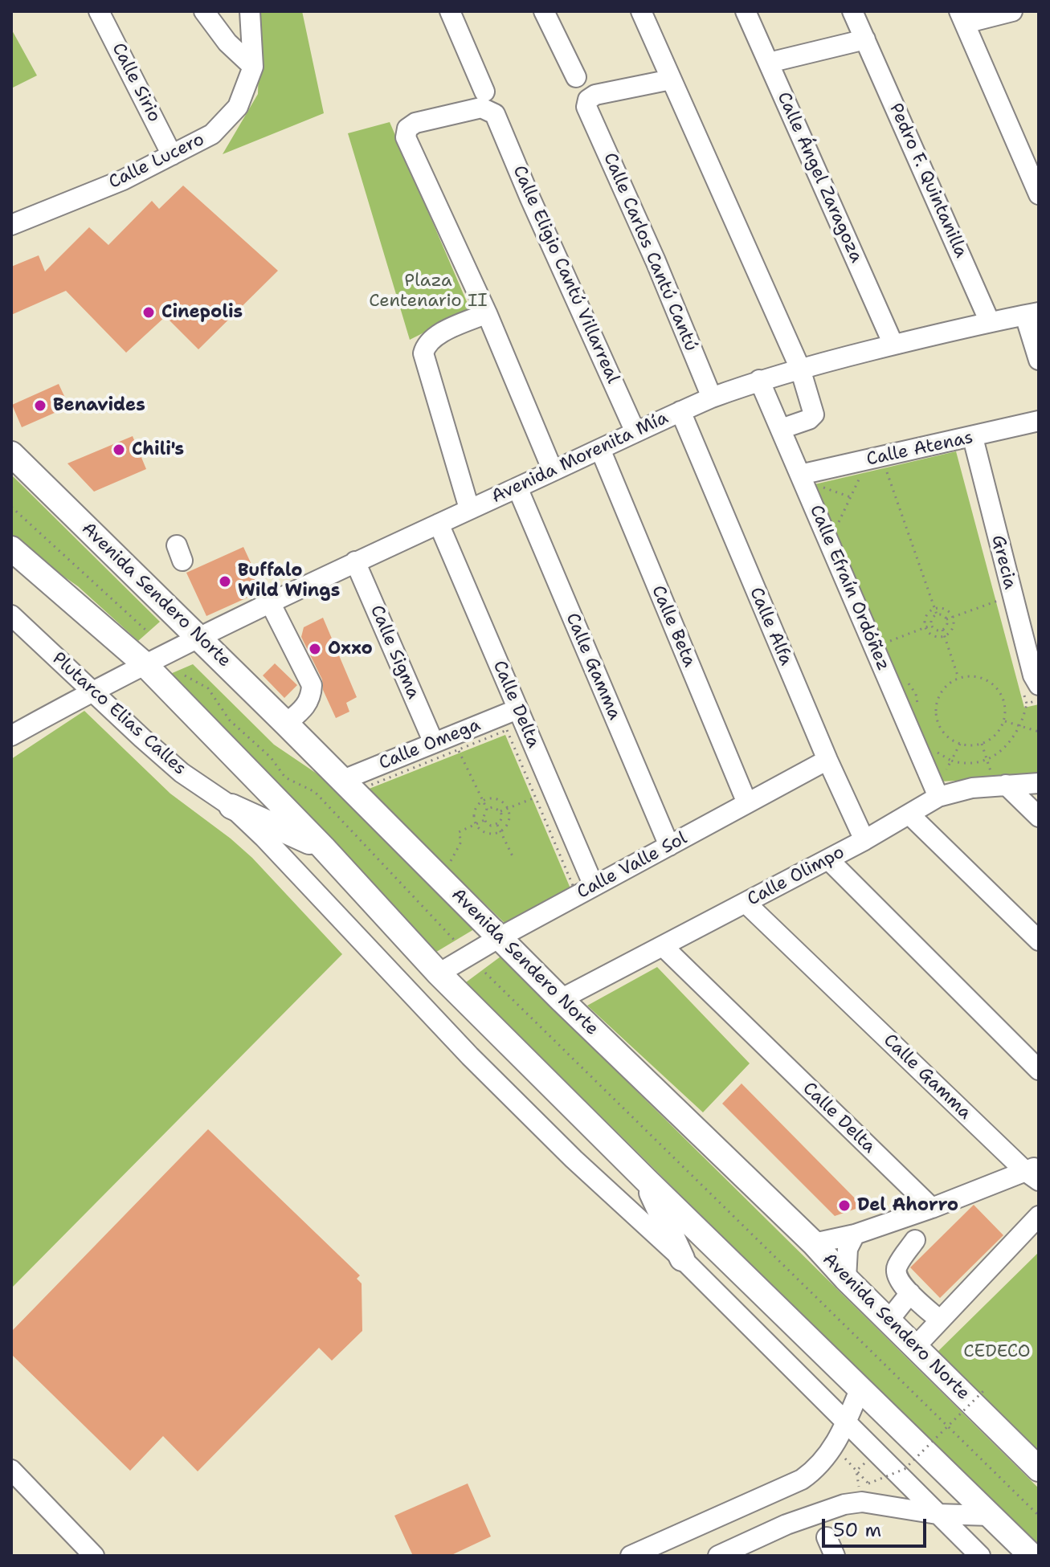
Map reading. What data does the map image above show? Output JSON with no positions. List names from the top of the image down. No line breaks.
{"streets":{"main road":["Avenida Sendero Norte"],"street":["Calle Sirio","Calle Lucero","Calle Ángel Zaragoza","Pedro F. Quintanilla","Calle Carlos Cantú Cantú","Calle Eligio Cantú Villarreal","Calle Atenas","Avenida Morenita Mía","Grecia","Calle Efraín Ordóñez","Calle Beta","Calle Alfa","Calle Sigma","Calle Gamma","Calle Delta","Plutarco Elias Calles","Calle Omega","Calle Valle Sol","Calle Olimpo"]},"crossings":[["Calle Sirio","Calle Lucero"],["Calle Ángel Zaragoza","Avenida Morenita Mía"],["Pedro F. Quintanilla","Avenida Morenita Mía"],["Calle Carlos Cantú Cantú","Avenida Morenita Mía"],["Calle Eligio Cantú Villarreal","Avenida Morenita Mía"],["Calle Atenas","Grecia"],["Calle Atenas","Calle Efraín Ordóñez"],["Avenida Morenita Mía","Calle Efraín Ordóñez"],["Avenida Morenita Mía","Avenida Sendero Norte"],["Avenida Morenita Mía","Calle Beta"],["Avenida Morenita Mía","Calle Alfa"],["Avenida Morenita Mía","Calle Sigma"],["Avenida Morenita Mía","Calle Gamma"],["Avenida Morenita Mía","Calle Delta"],["Avenida Morenita Mía","Plutarco Elias Calles"],["Calle Efraín Ordóñez","Calle Olimpo"],["Avenida Sendero Norte","Calle Omega"],["Avenida Sendero Norte","Calle Valle Sol"],["Avenida Sendero Norte","Calle Olimpo"],["Calle Beta","Calle Valle Sol"],["Calle Alfa","Calle Valle Sol"],["Calle Alfa","Calle Olimpo"],["Calle Sigma","Calle Omega"],["Calle Gamma","Calle Valle Sol"],["Calle Gamma","Calle Olimpo"],["Calle Delta","Calle Omega"],["Calle Delta","Calle Valle Sol"],["Calle Delta","Calle Olimpo"]],"parks":["Plaza Centenario II","CEDECO"],"places":["Cinepolis","Benavides","Chili's","Buffalo Wild Wings","Oxxo","Del Ahorro"],"scale_bar":"50 m"}
